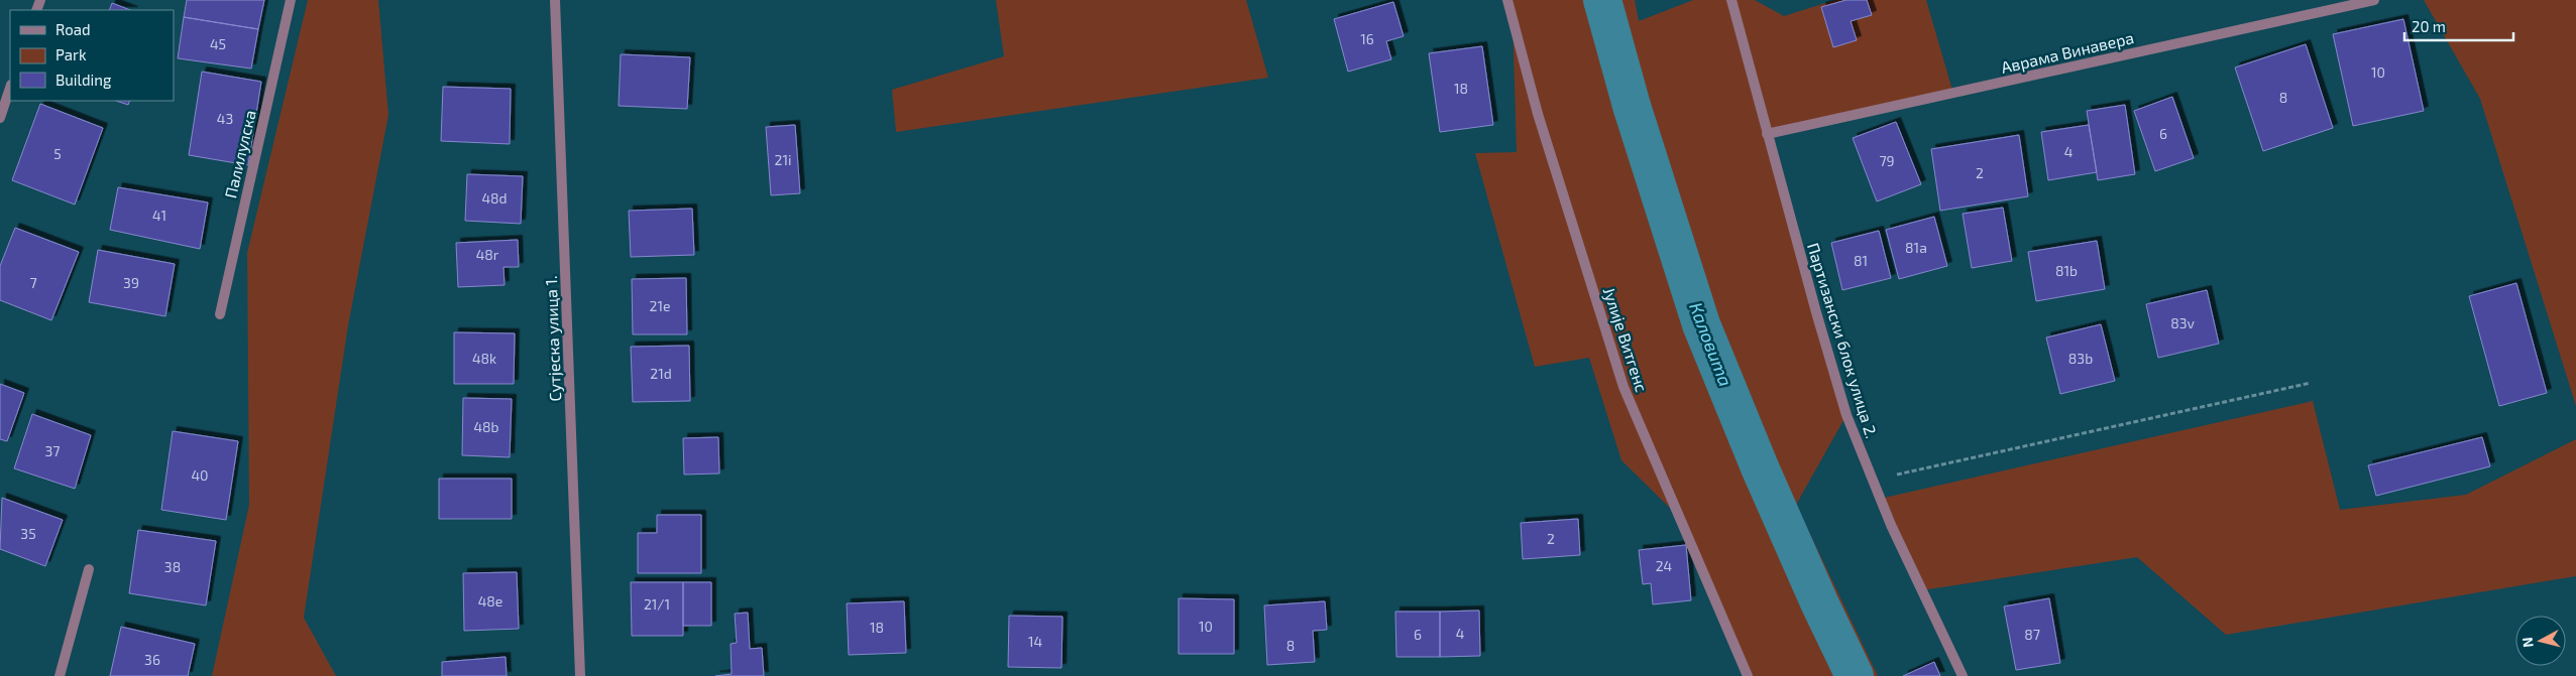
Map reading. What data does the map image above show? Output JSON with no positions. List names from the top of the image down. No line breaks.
{"streets":{"street":["Аврама Винавера","Палилулска","Сутјеска улица 1.","Јулије Витгенс","Партизански блок улица 2."]},"crossings":[["Аврама Винавера","Партизански блок улица 2."]],"water":["Каловита"],"house_numbers":["16","45","10","18","8","43","6","4","5","21i","79","2","48d","41","81a","48r","81","81b","7","39","21e","83v","48k","83b","21d","48b","37","40","35","2","24","38","48e","21/1","10","18","4","6","87","14","8","36"],"legend":["Road","Park","Building"],"scale_bar":"20 m","north":"left"}
